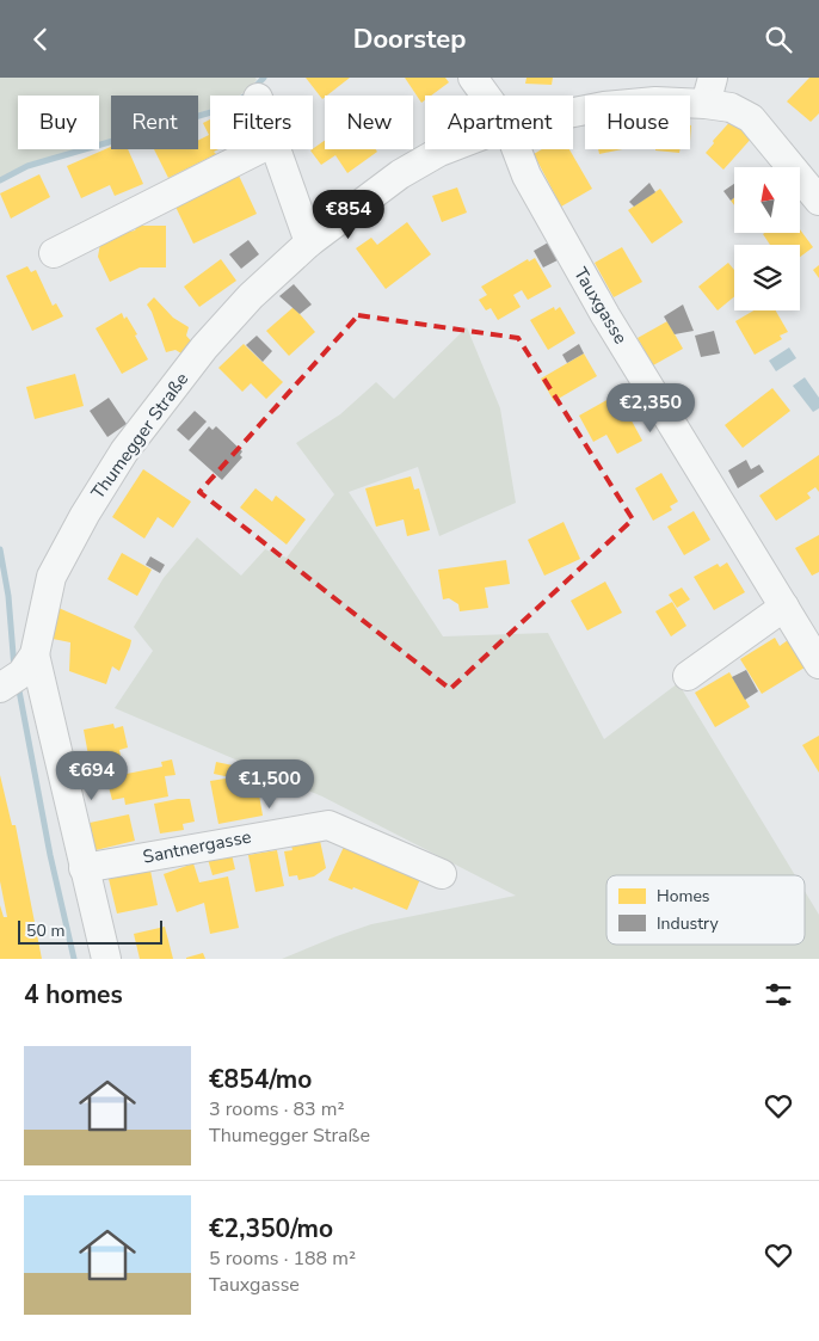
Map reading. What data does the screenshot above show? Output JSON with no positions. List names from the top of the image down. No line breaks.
{"streets":{"street":["Tauxgasse","Thumegger Straße","Santnergasse"]},"legend":["Homes","Industry"],"scale_bar":"50 m","north":"top","page":{"header":"Doorstep","chip":["Buy","Rent","Filters","New","Apartment","House"],"price":["€854","€2,350","€694","€1,500"],"scale":"50 m","heading":"4 homes","list":[{"name":"€854/mo","note":"3 rooms · 83 m² · Thumegger Straße"},{"name":"€2,350/mo","note":"5 rooms · 188 m² · Tauxgasse"}]}}
